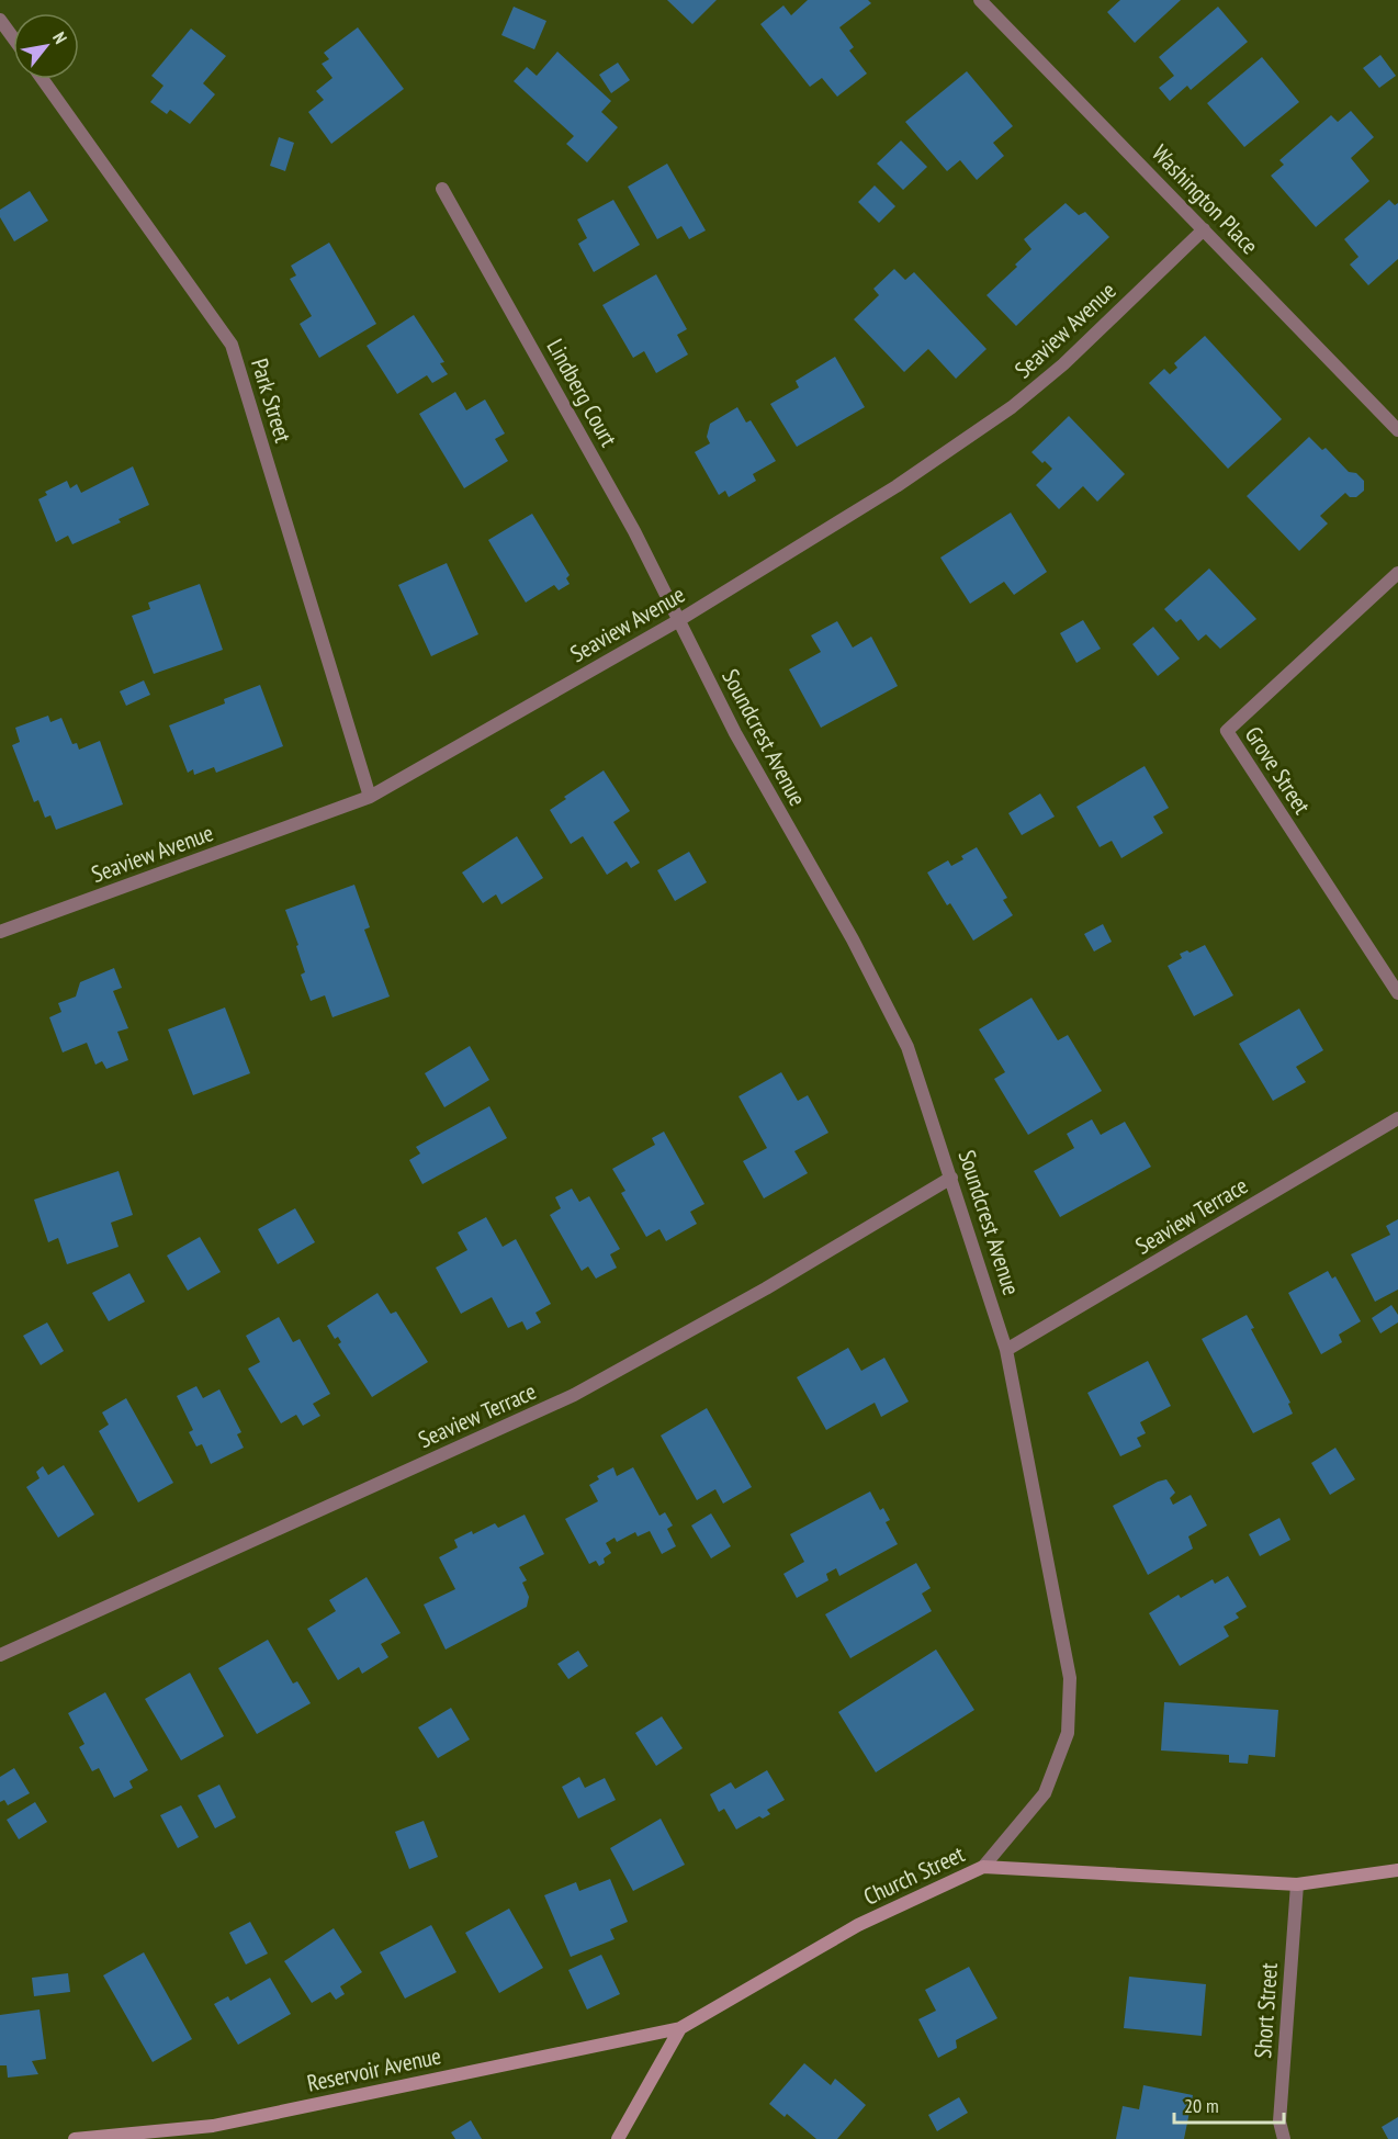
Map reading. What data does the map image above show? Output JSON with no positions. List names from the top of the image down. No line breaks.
{"streets":{"main road":["Church Street","Reservoir Avenue"],"street":["Washington Place","Seaview Avenue","Lindberg Court","Park Street","Soundcrest Avenue","Grove Street","Seaview Terrace","Short Street"]},"crossings":[["Washington Place","Seaview Avenue"],["Seaview Avenue","Lindberg Court"],["Seaview Avenue","Park Street"],["Seaview Avenue","Soundcrest Avenue"],["Lindberg Court","Soundcrest Avenue"],["Soundcrest Avenue","Seaview Terrace"],["Soundcrest Avenue","Church Street"],["Church Street","Short Street"],["Church Street","Reservoir Avenue"]],"scale_bar":"20 m","north":"top right"}
